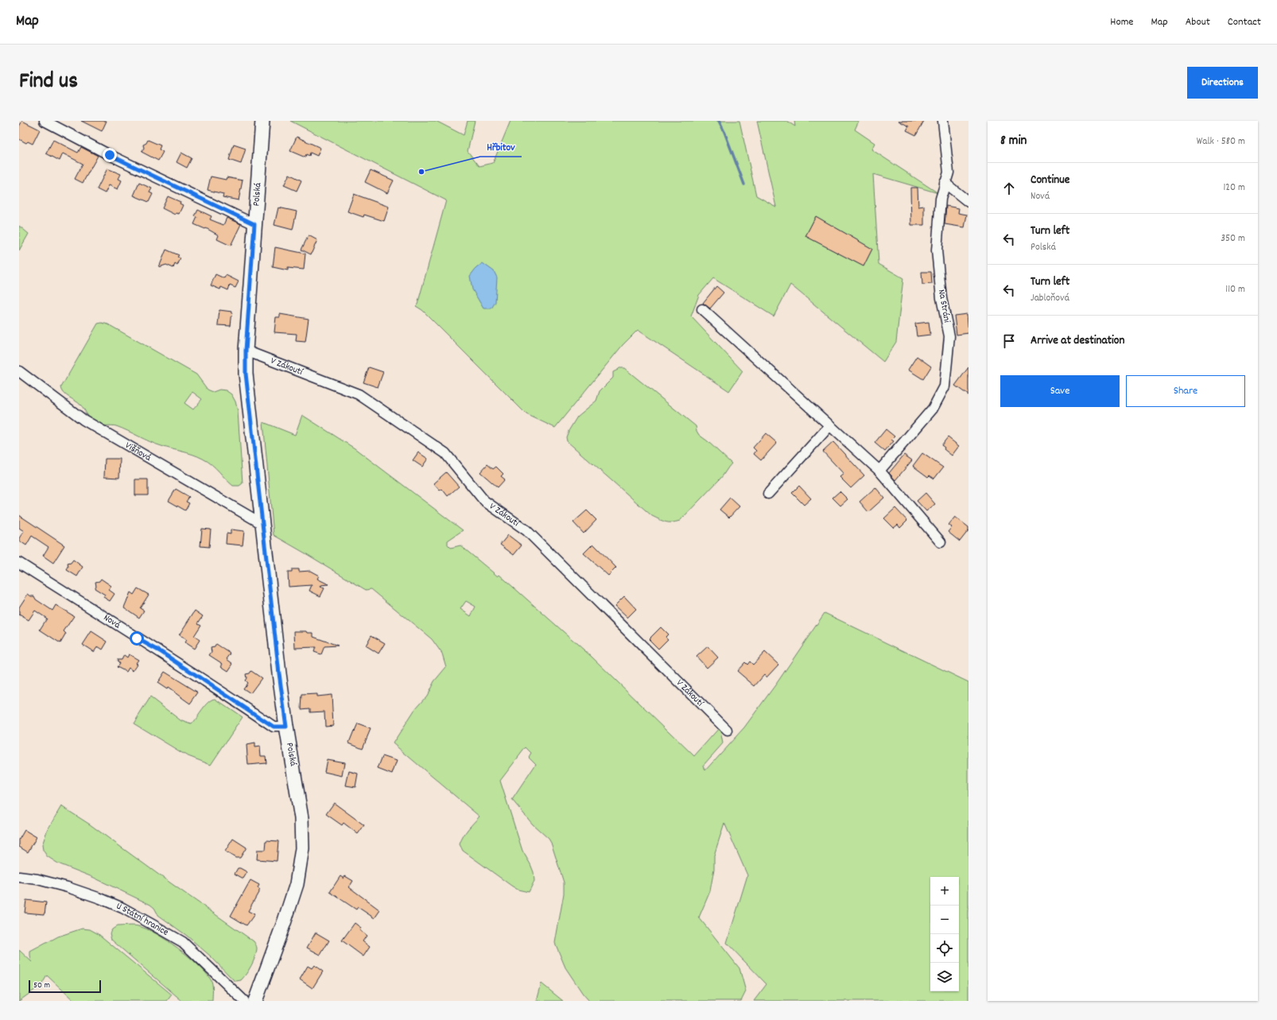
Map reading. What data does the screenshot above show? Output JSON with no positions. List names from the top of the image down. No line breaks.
{"streets":{"street":["Polská","Na Stráni","V Zákoutí","Višňová","Nová","U Státní hranice"]},"crossings":[["Polská","V Zákoutí"],["Polská","Višňová"],["Polská","Nová"]],"places":["Hřbitov"],"scale_bar":"50 m","page":{"header":"Map","nav":["Home","Map","About","Contact"],"title":"Find us","buttons":["Directions",["Save","Share"]],"heading":["8 min","Walk · 580 m"],"list":[["Continue","Nová","120 m"],["Turn left","Polská","350 m"],["Turn left","Jabloňová","110 m"],"Arrive at destination"],"map_buttons":["+","−"],"scale":"50 m"}}
